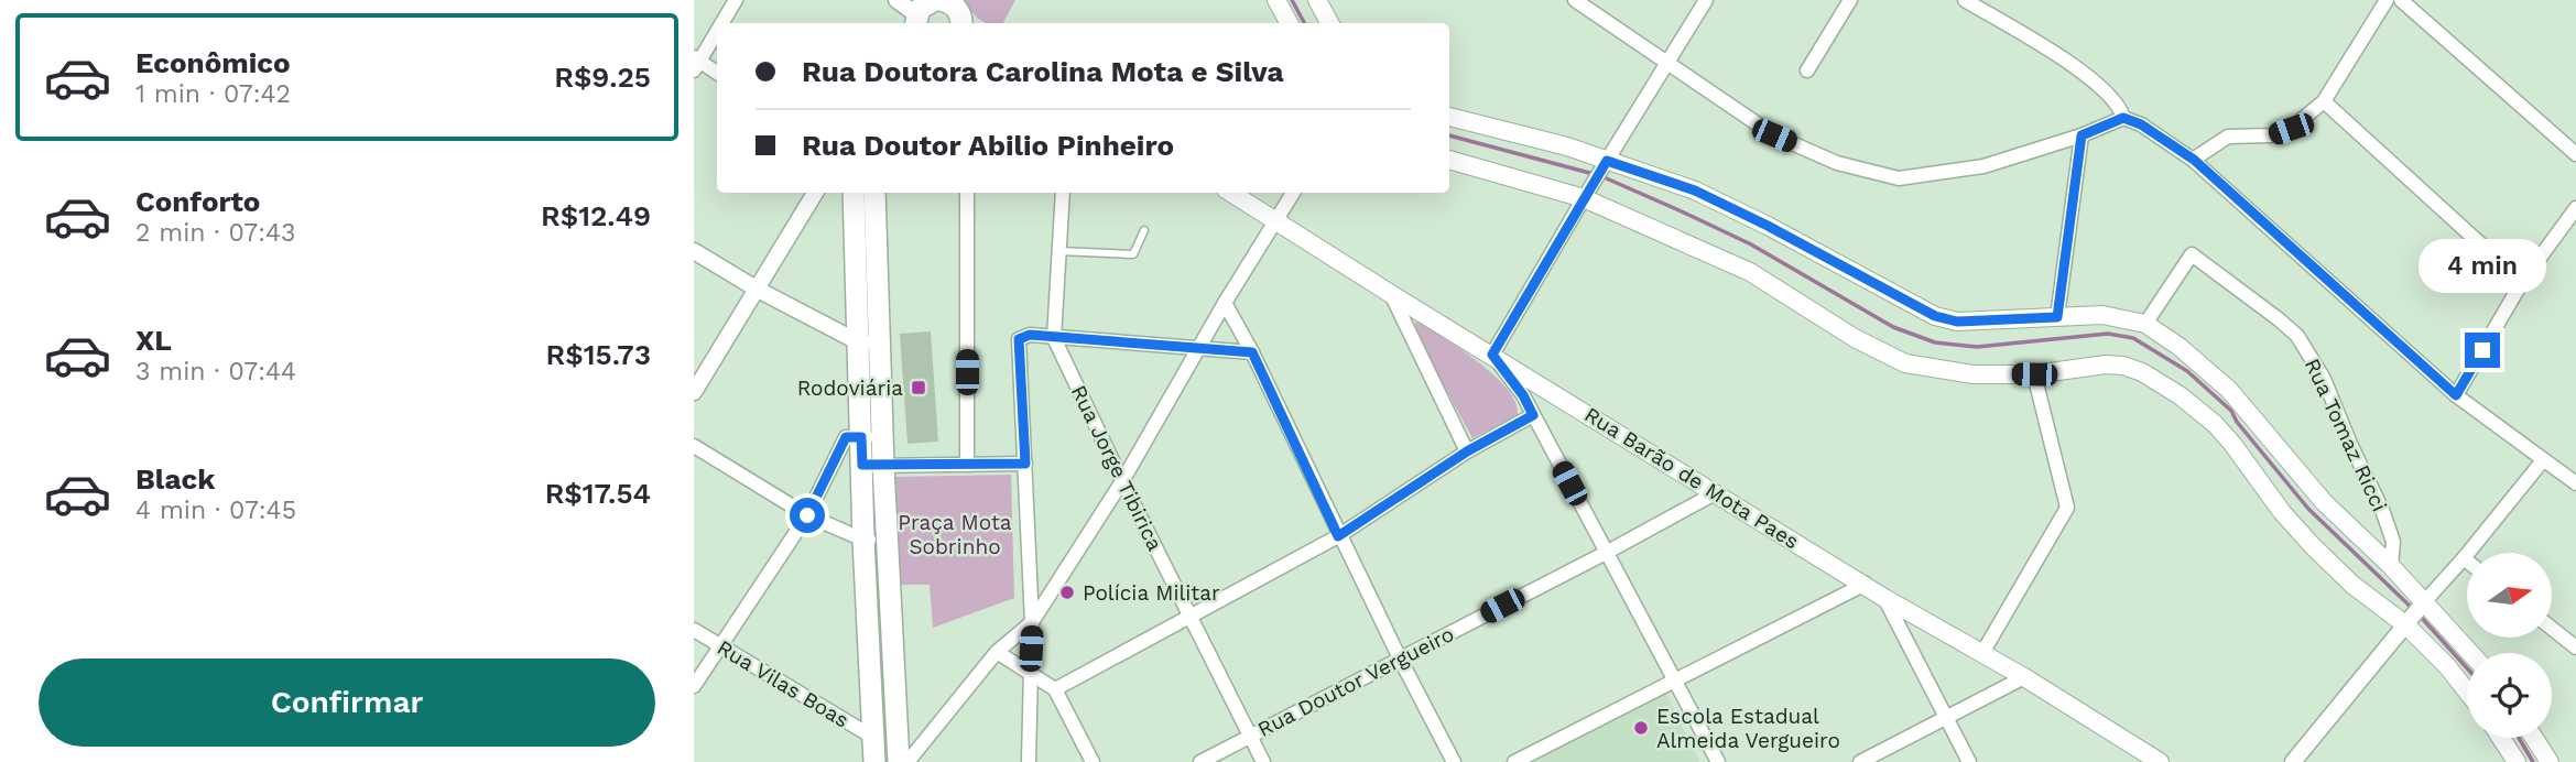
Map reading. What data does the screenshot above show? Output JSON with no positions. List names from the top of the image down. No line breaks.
{"streets":{"main road":["Rua Barão de Mota Paes"],"street":["Rua Tomaz Ricci","Rua Jorge Tibirica","Rua Doutor Vergueiro","Rua Vilas Boas"]},"crossings":[["Rua Jorge Tibirica","Rua Doutor Vergueiro"],["Rua Barão de Mota Paes","Rua Doutor Vergueiro"]],"parks":["Praça Mota Sobrinho"],"places":{"transit":["Rodoviária"],"other":["Polícia Militar","Escola Estadual Almeida Vergueiro"]},"north":"right","page":{"list":[{"name":"Econômico","note":"1 min · 07:42","value":"R$9.25"},{"name":"Conforto","note":"2 min · 07:43","value":"R$12.49"},{"name":"XL","note":"3 min · 07:44","value":"R$15.73"},{"name":"Black","note":"4 min · 07:45","value":"R$17.54"}],"banner":["Rua Doutora Carolina Mota e Silva","Rua Doutor Abilio Pinheiro"],"bubble":"4 min","buttons":"Confirmar"}}
